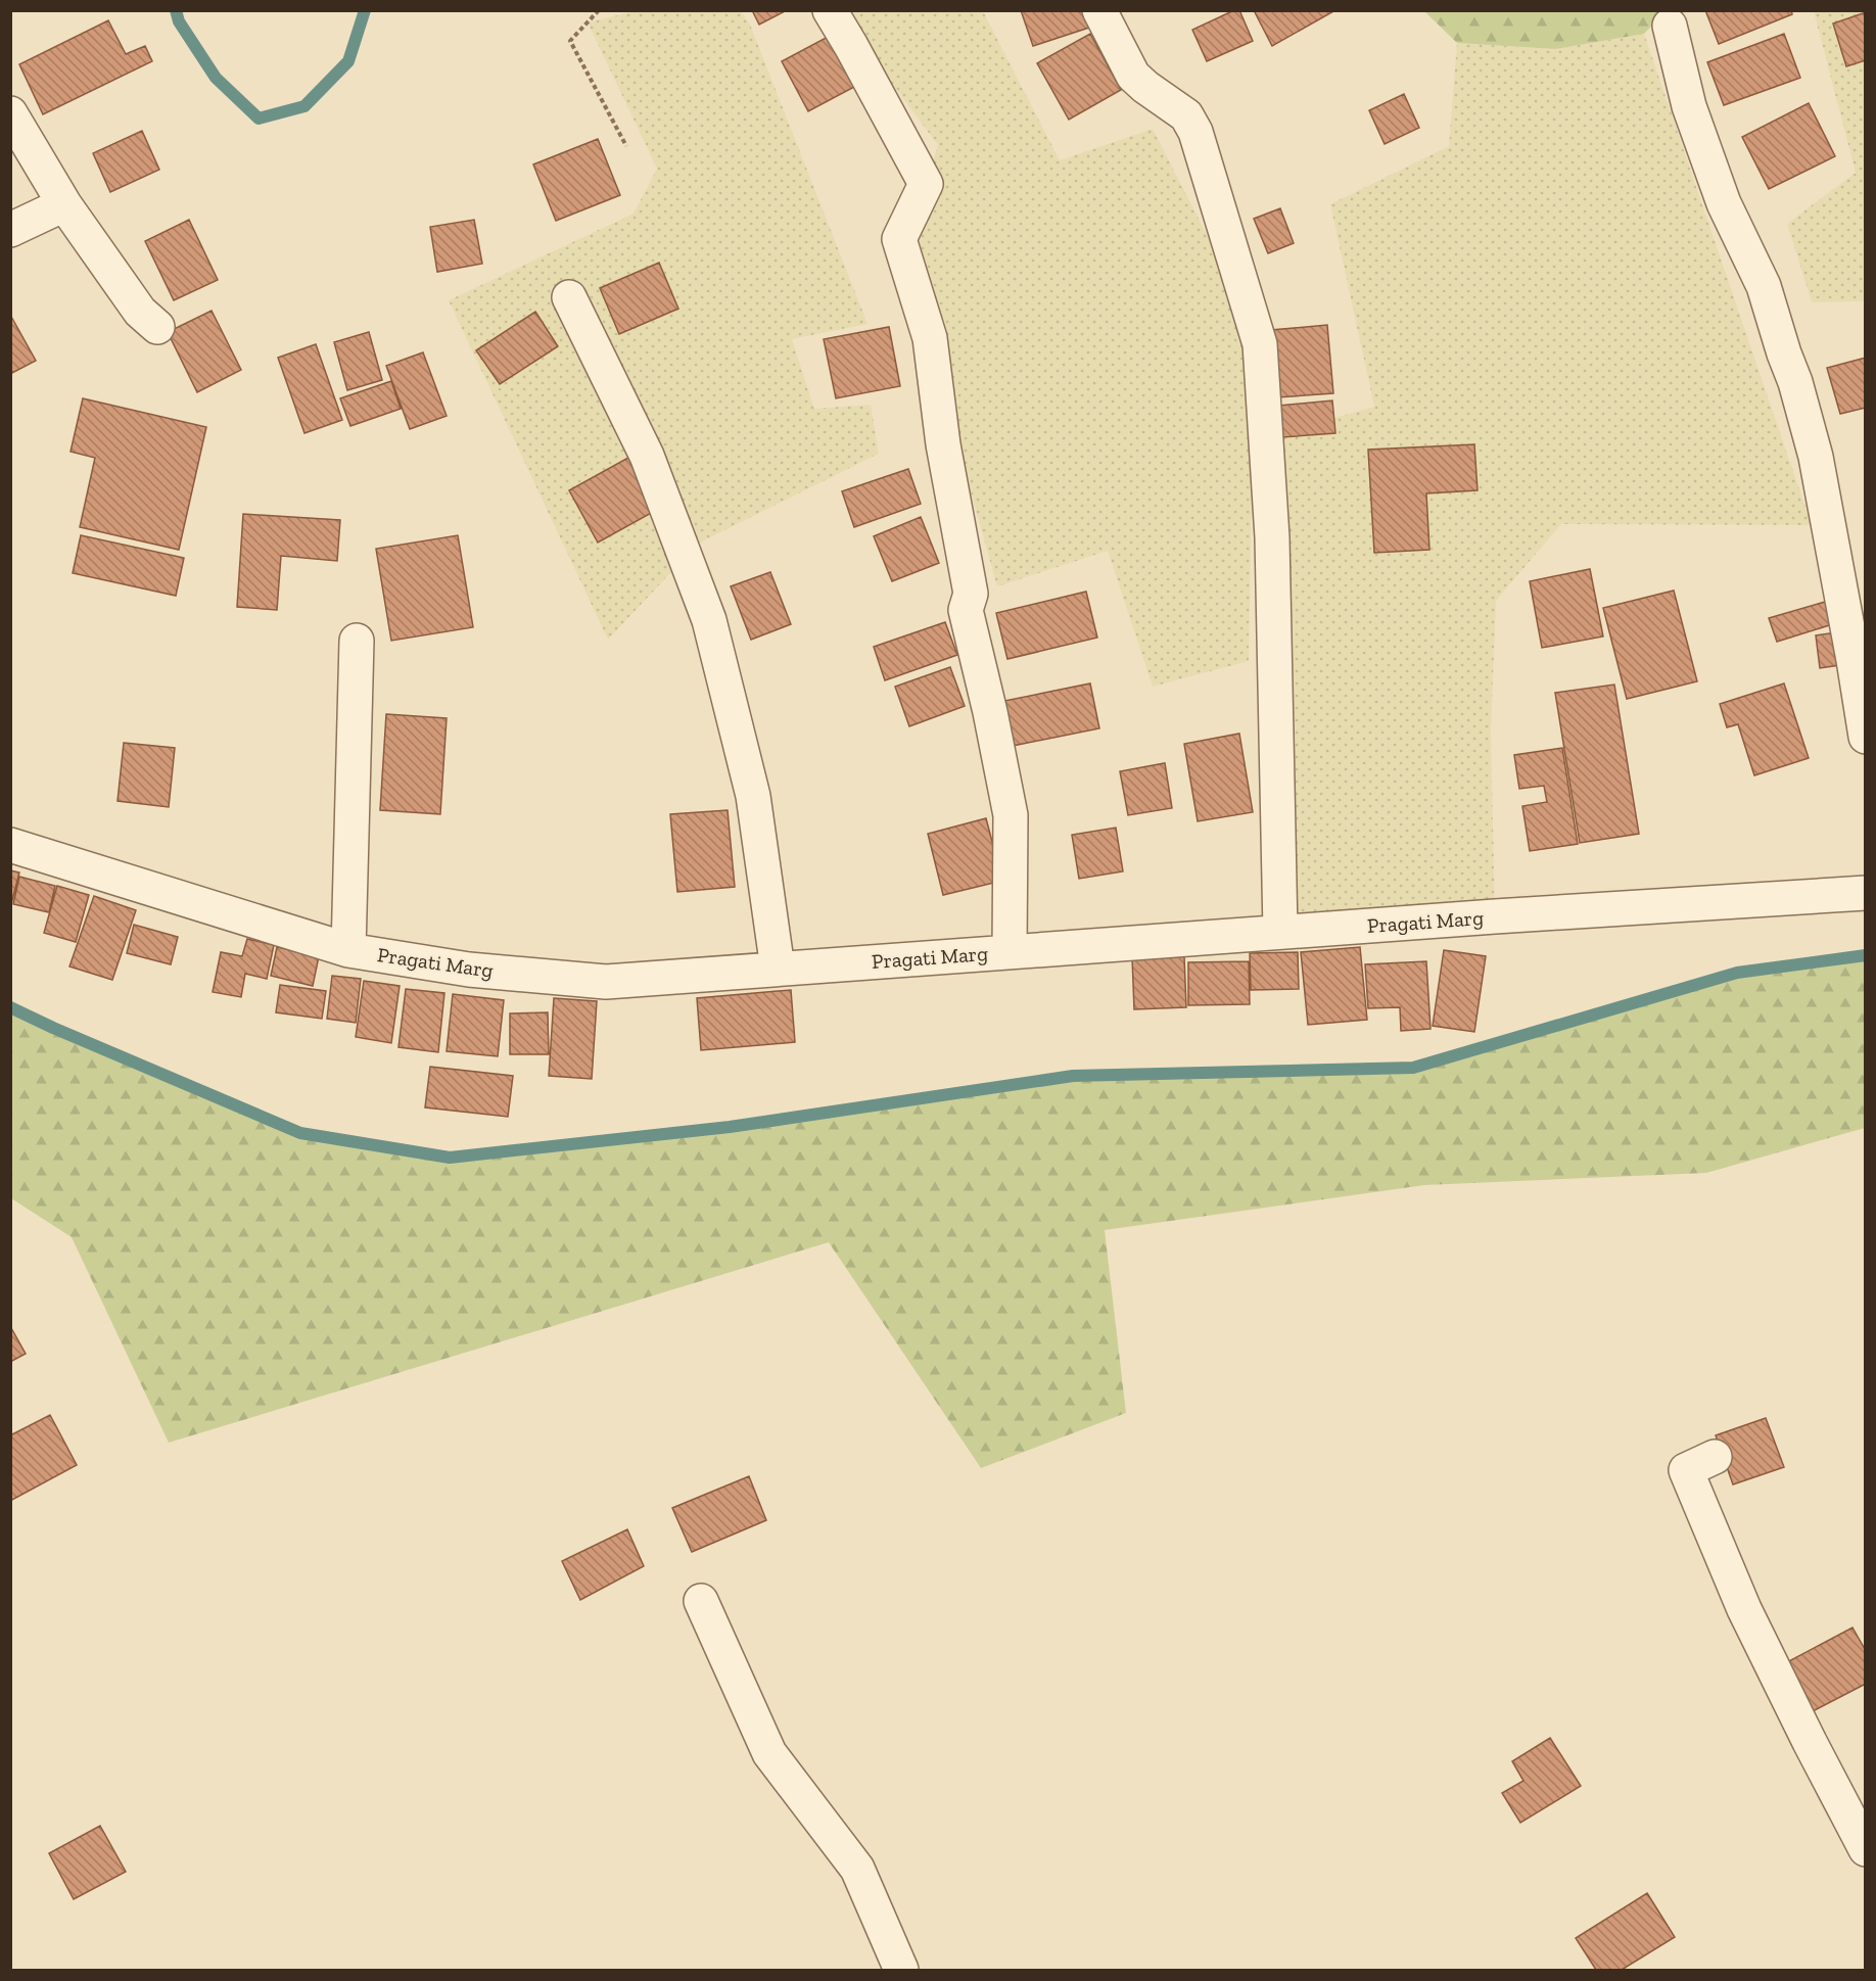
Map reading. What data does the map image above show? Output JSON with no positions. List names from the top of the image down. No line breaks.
{"streets":{"street":["Pragati Marg"]}}
